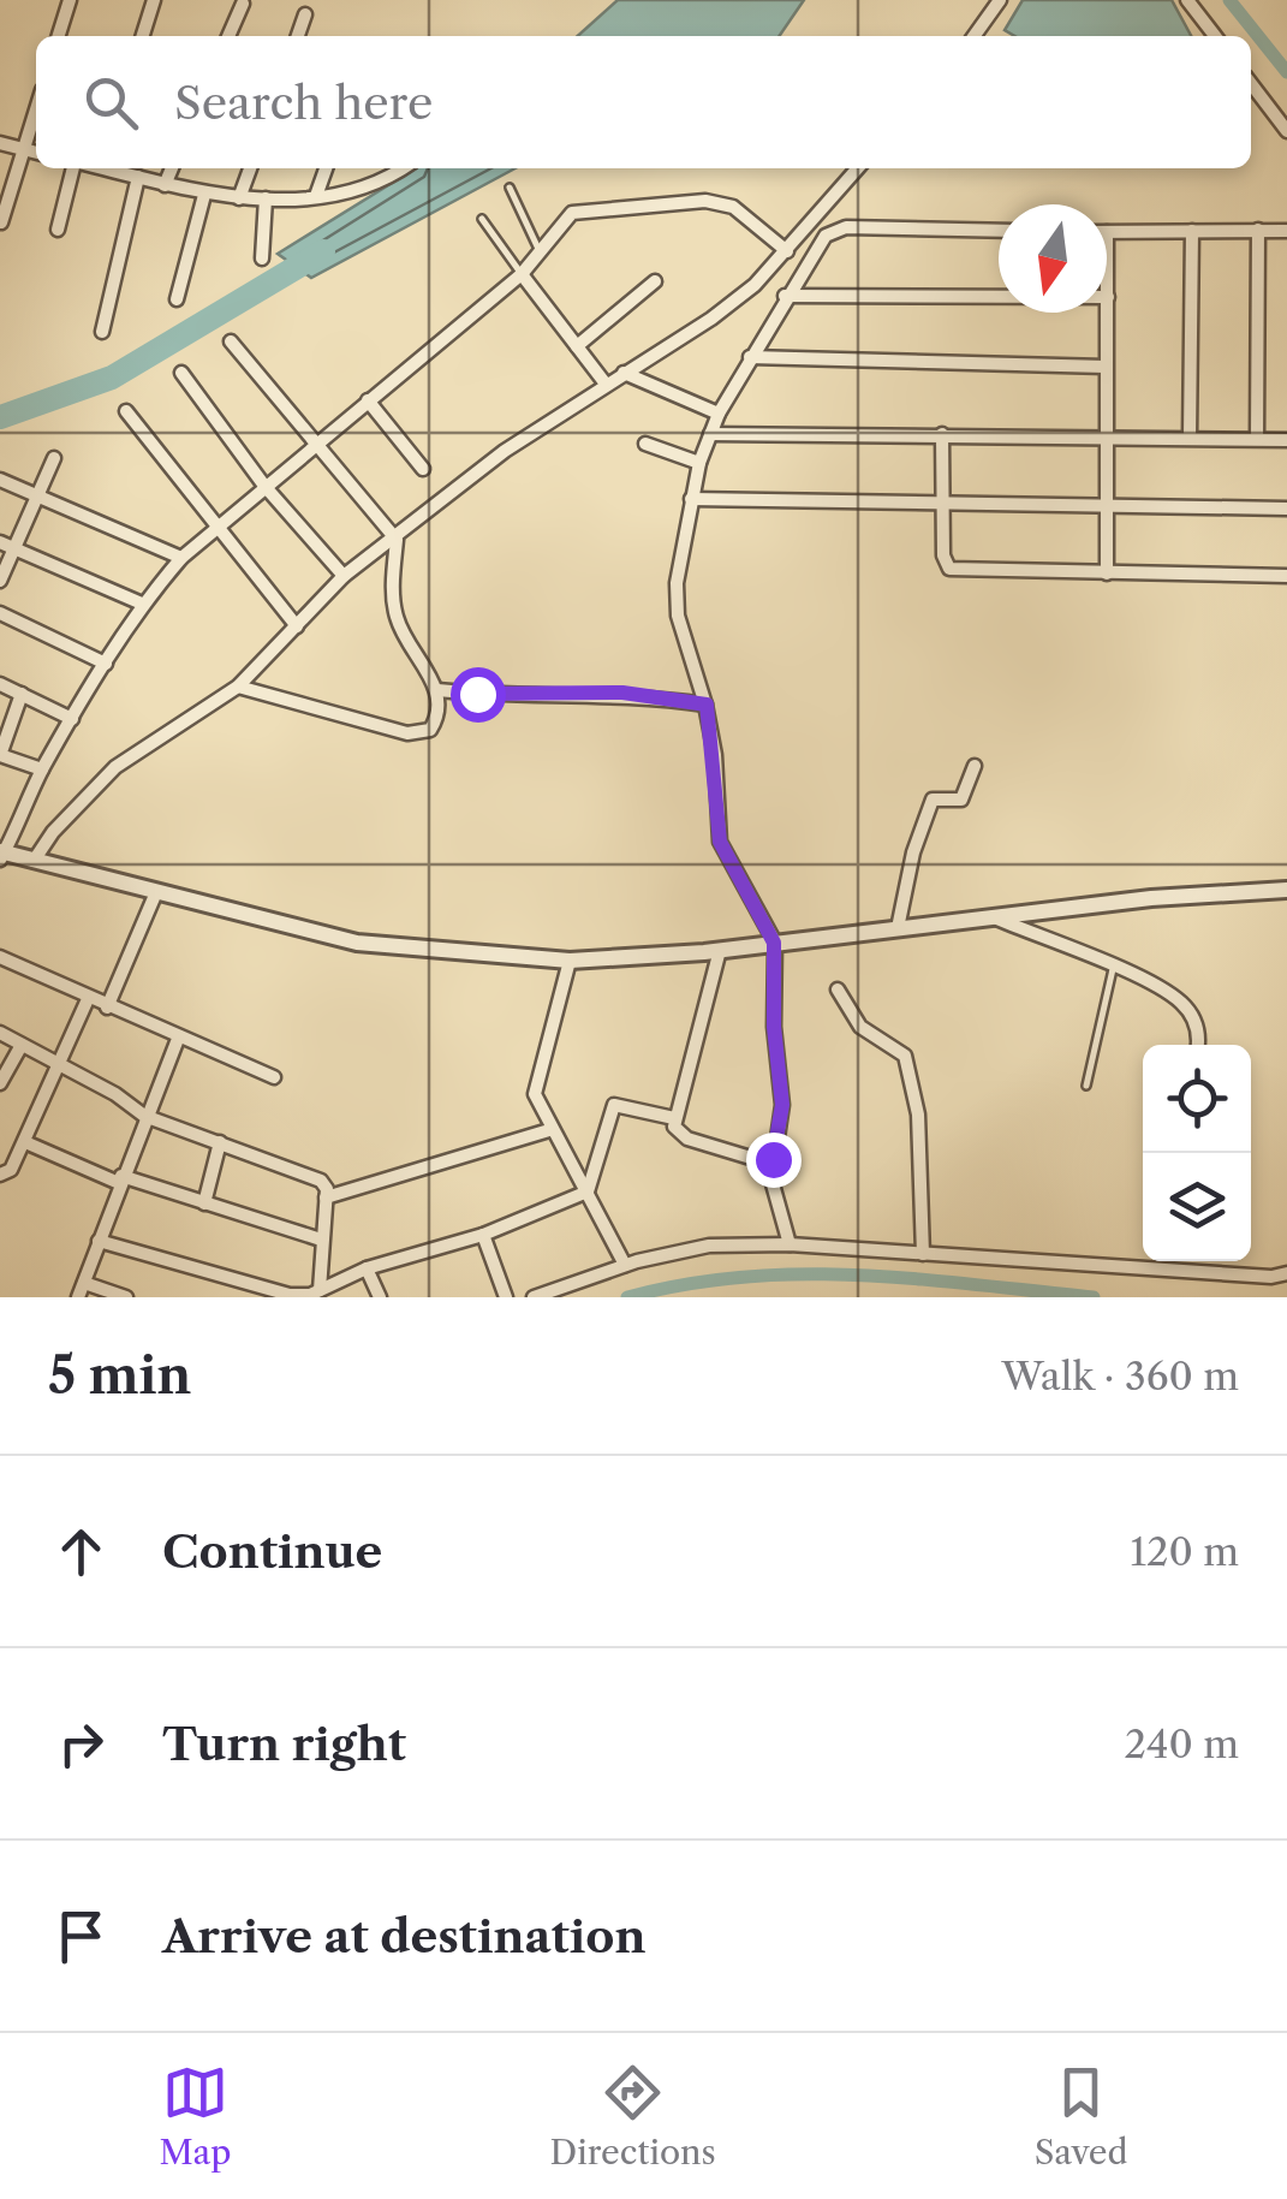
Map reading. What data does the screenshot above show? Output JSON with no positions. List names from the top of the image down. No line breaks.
{"north":"bottom","page":{"search":"Search here","heading":["5 min","Walk · 360 m"],"list":[["Continue","120 m"],["Turn right","240 m"],"Arrive at destination"],"nav":["Map","Directions","Saved"]}}
